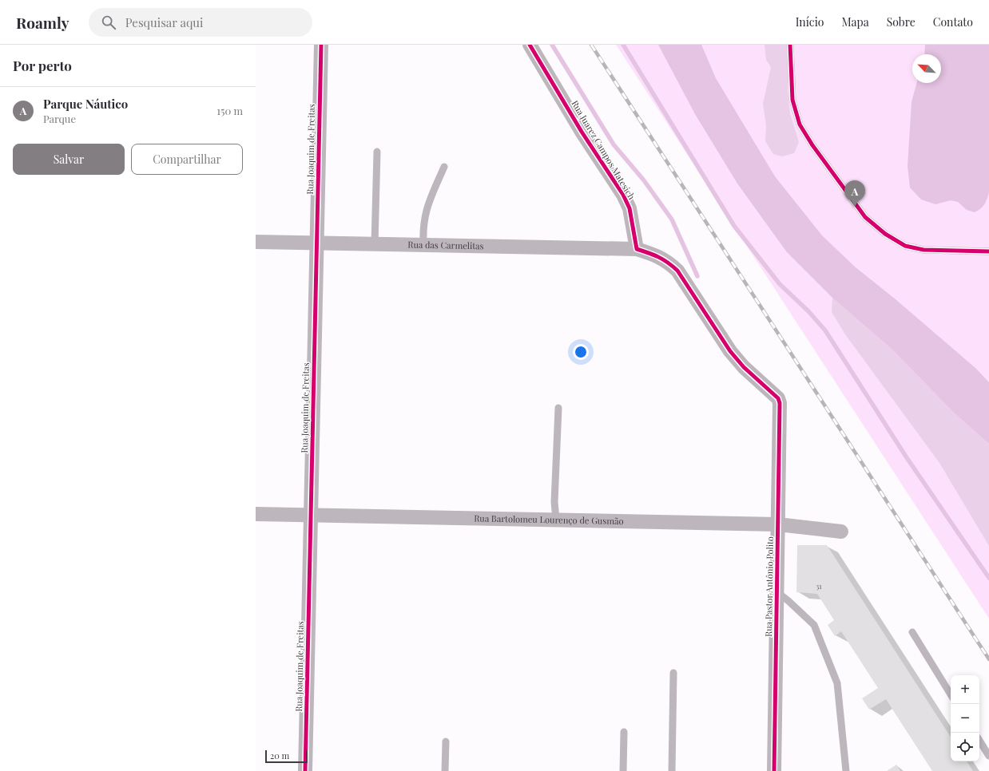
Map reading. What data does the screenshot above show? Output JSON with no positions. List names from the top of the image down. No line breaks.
{"streets":{"street":["Rua Joaquim de Freitas","Rua Juarez Campos Matesich","Rua das Carmelitas","Rua Bartolomeu Lourenço de Gusmão","Rua Pastor Antônio Polito"]},"crossings":[["Rua Joaquim de Freitas","Rua das Carmelitas"],["Rua Joaquim de Freitas","Rua Bartolomeu Lourenço de Gusmão"],["Rua Juarez Campos Matesich","Rua das Carmelitas"],["Rua Juarez Campos Matesich","Rua Pastor Antônio Polito"],["Rua das Carmelitas","Rua Pastor Antônio Polito"],["Rua Bartolomeu Lourenço de Gusmão","Rua Pastor Antônio Polito"]],"house_numbers":["31"],"scale_bar":"20 m","north":"top left","page":{"header":"Roamly","search":"Pesquisar aqui","nav":["Início","Mapa","Sobre","Contato"],"heading":"Por perto","list":[{"mark":"A","name":"Parque Náutico","note":"Parque","value":"150 m"}],"buttons":["Salvar","Compartilhar"],"pins":"A","map_buttons":["+","−"],"scale":"20 m"}}
